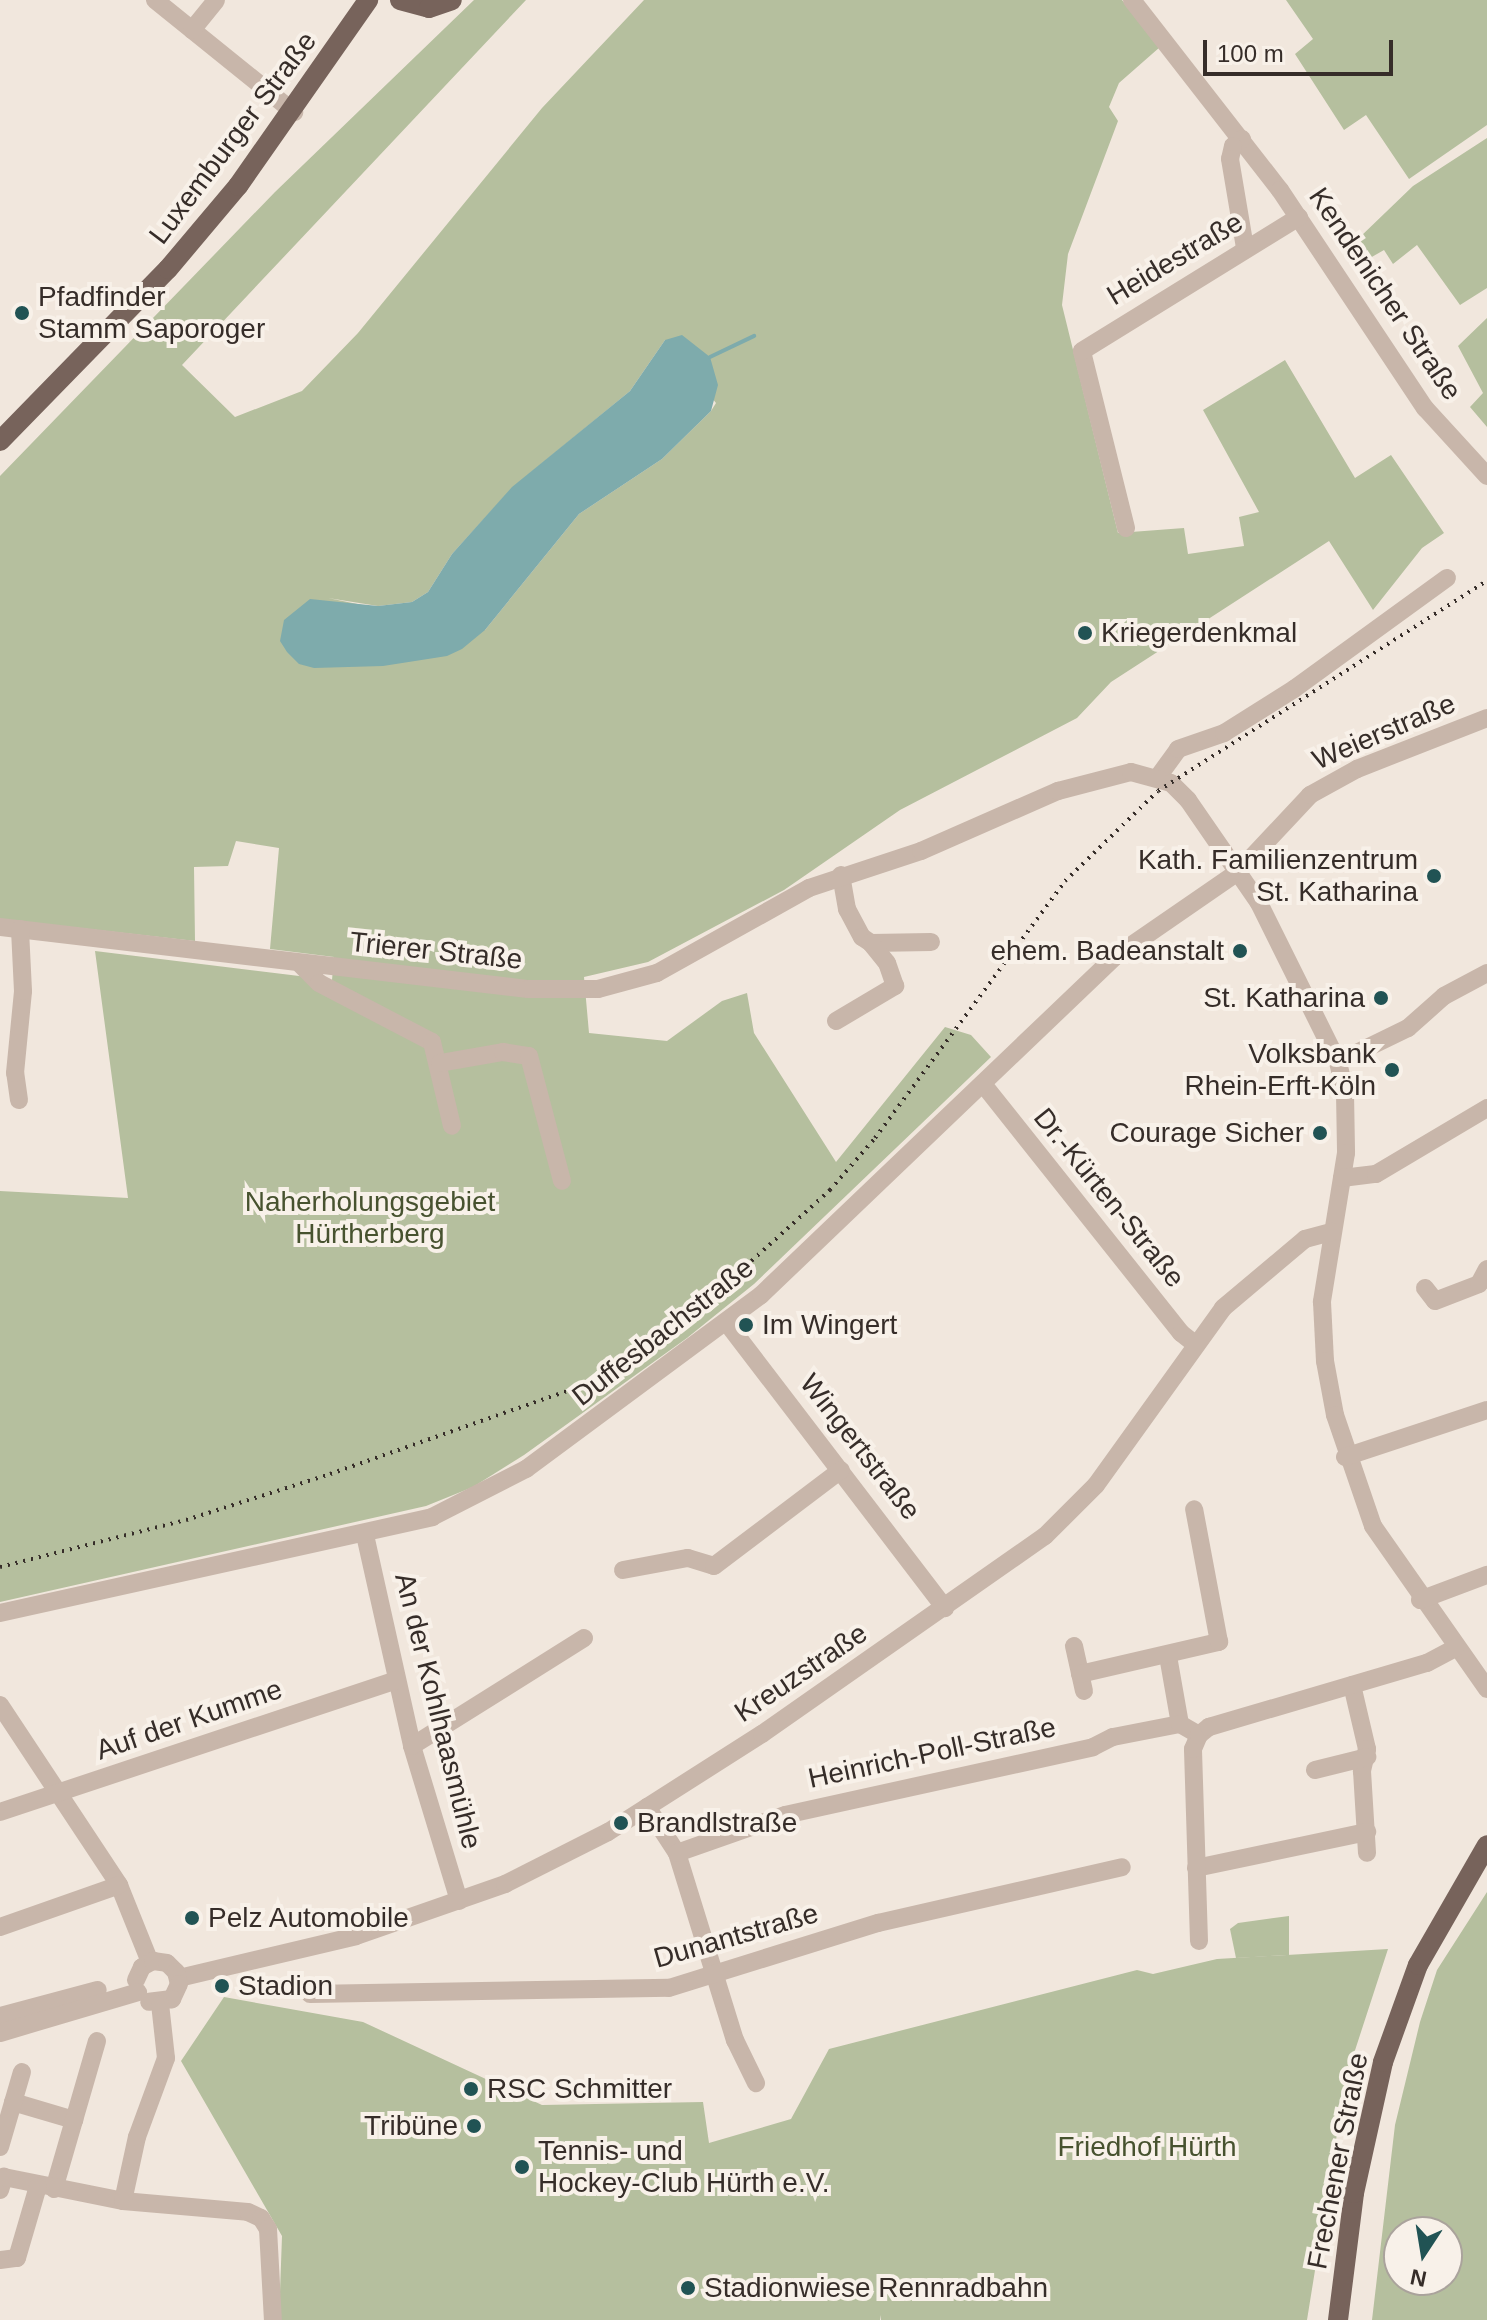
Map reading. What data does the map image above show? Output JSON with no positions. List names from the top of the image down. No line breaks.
{"streets":{"main road":["Luxemburger Straße","Frechener Straße"],"street":["Heidestraße","Kendenicher Straße","Weierstraße","Trierer Straße","Dr.-Kürten-Straße","Duffesbachstraße","Wingertstraße","Kreuzstraße","An der Kohlhaasmühle","Auf der Kumme","Heinrich-Poll-Straße","Dunantstraße"]},"crossings":[["Heidestraße","Kendenicher Straße"],["Weierstraße","Duffesbachstraße"],["Dr.-Kürten-Straße","Duffesbachstraße"],["Dr.-Kürten-Straße","Kreuzstraße"],["Duffesbachstraße","Wingertstraße"],["Duffesbachstraße","An der Kohlhaasmühle"],["Wingertstraße","Kreuzstraße"],["Kreuzstraße","An der Kohlhaasmühle"],["An der Kohlhaasmühle","Auf der Kumme"]],"parks":["Naherholungsgebiet Hürtherberg","Friedhof Hürth"],"places":["Pfadfinder Stamm Saporoger","Kriegerdenkmal","Kath. Familienzentrum St. Katharina","ehem. Badeanstalt","St. Katharina","Volksbank Rhein-Erft-Köln","Courage Sicher","Im Wingert","Brandlstraße","Pelz Automobile","Stadion","RSC Schmitter","Tribüne","Tennis- und Hockey-Club Hürth e.V.","Stadionwiese Rennradbahn"],"scale_bar":"100 m","north":"bottom"}
